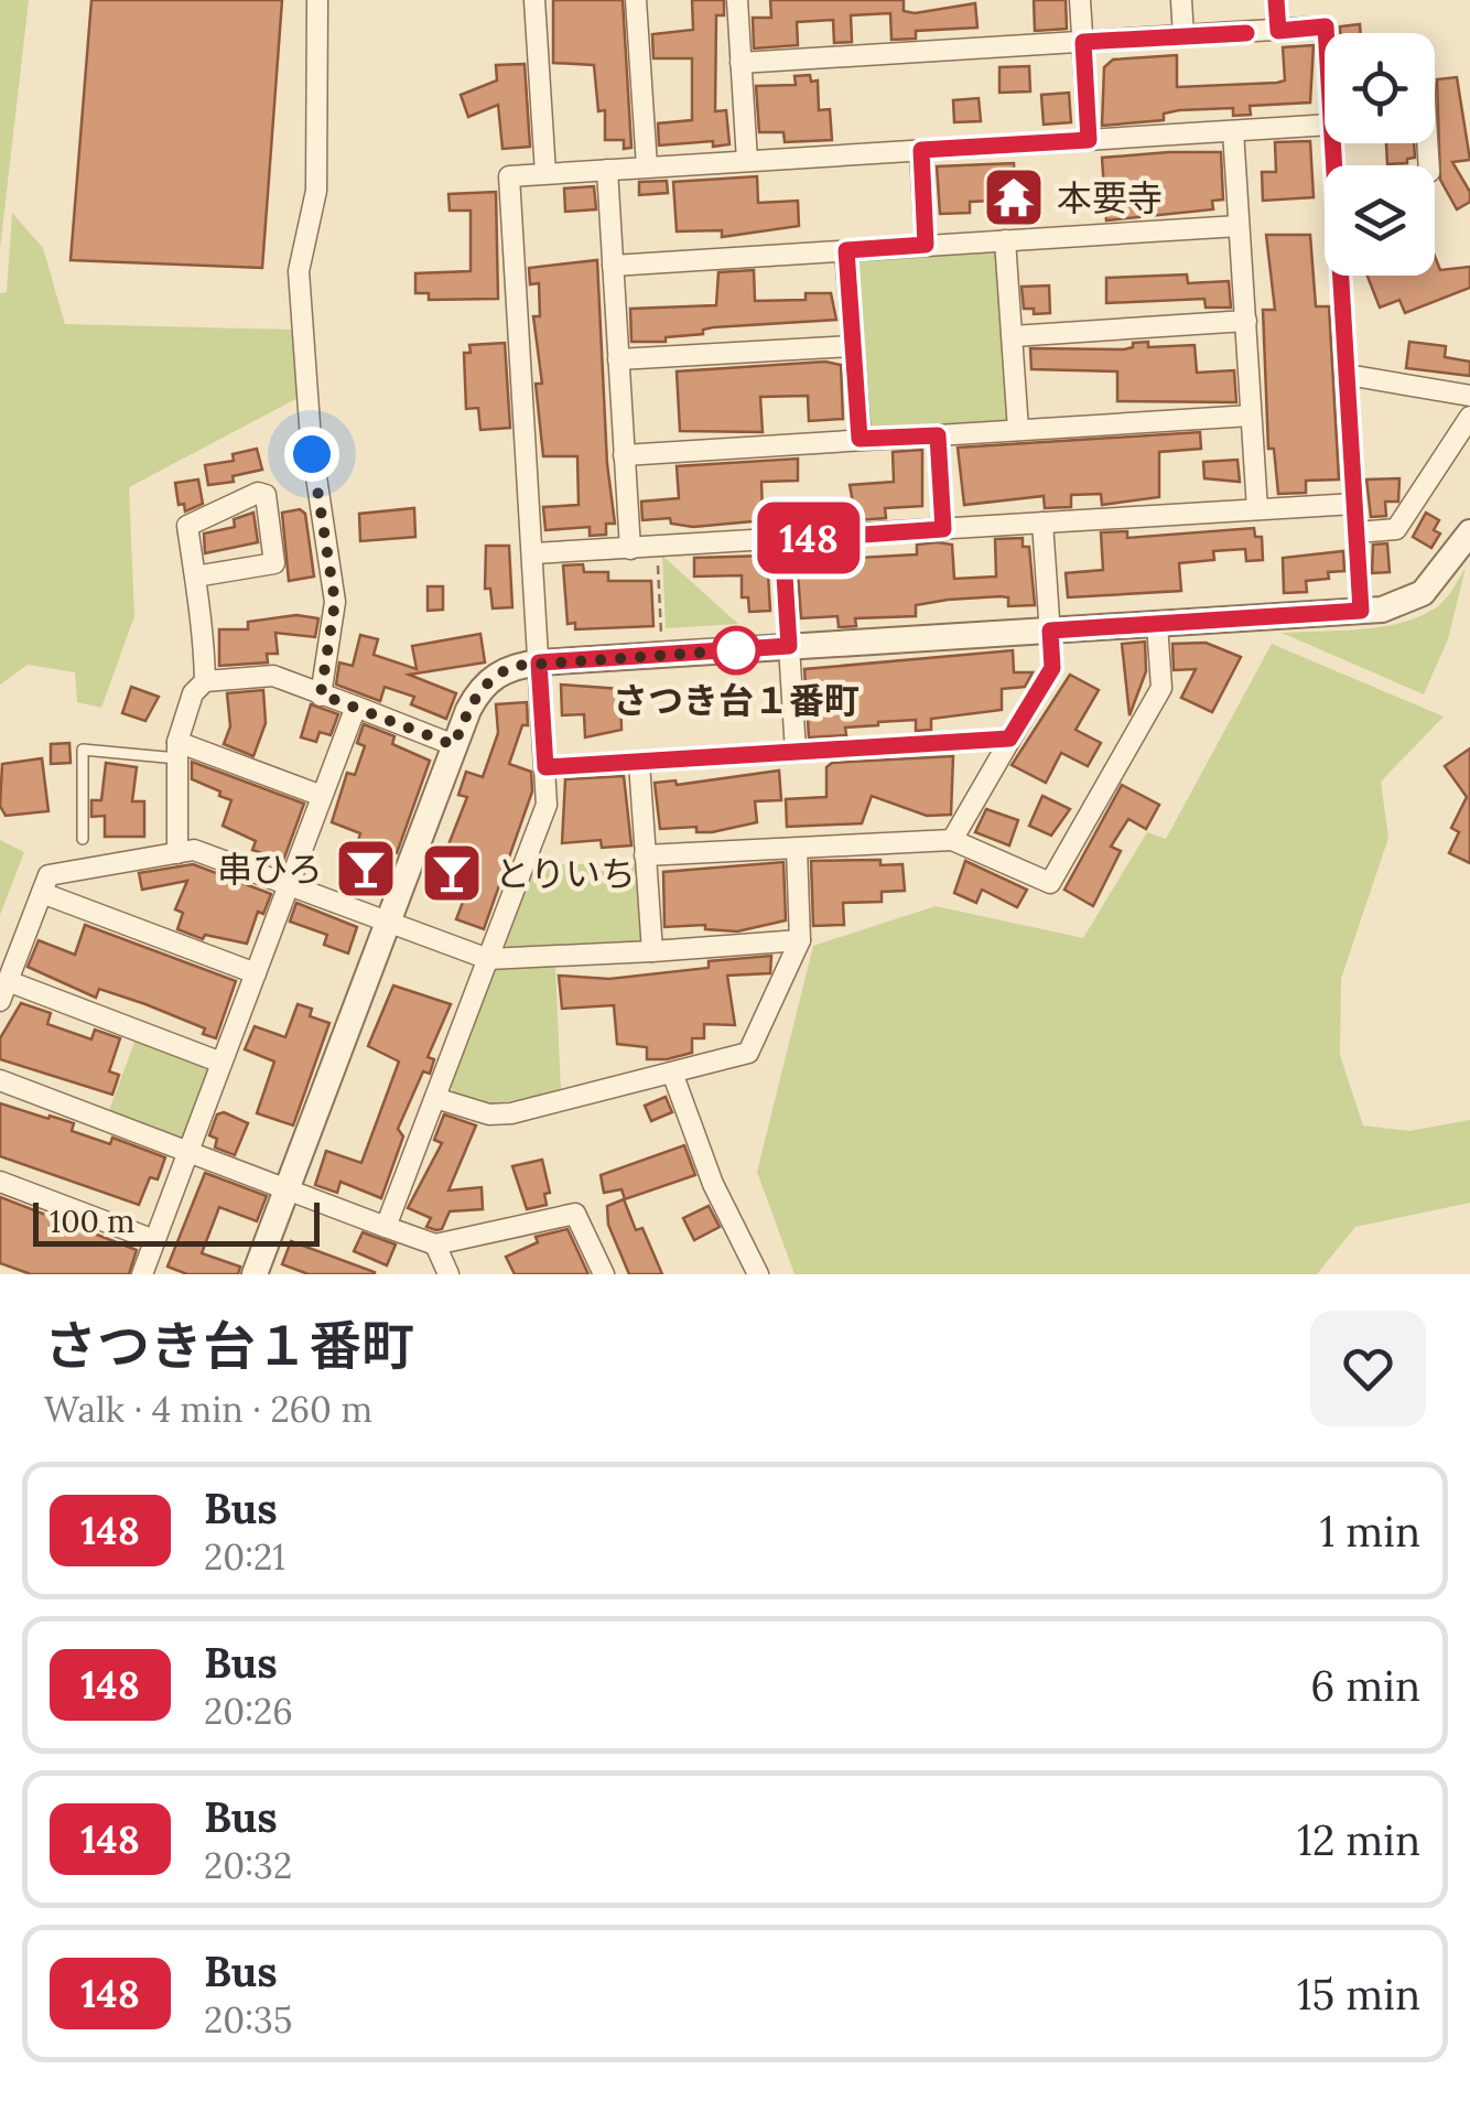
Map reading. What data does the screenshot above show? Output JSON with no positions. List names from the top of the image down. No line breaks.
{"places":{"temple":["本要寺"],"other":["さつき台１番町"],"bar":["串ひろ","とりいち"]},"lines":["bus line 148"],"scale_bar":"100 m","page":{"on_map":"148","scale":"100 m","heading":["さつき台１番町","Walk · 4 min · 260 m"],"list":[{"mark":"148","name":"Bus","note":"20:21","value":"1 min"},{"mark":"148","name":"Bus","note":"20:26","value":"6 min"},{"mark":"148","name":"Bus","note":"20:32","value":"12 min"},{"mark":"148","name":"Bus","note":"20:35","value":"15 min"}]}}
